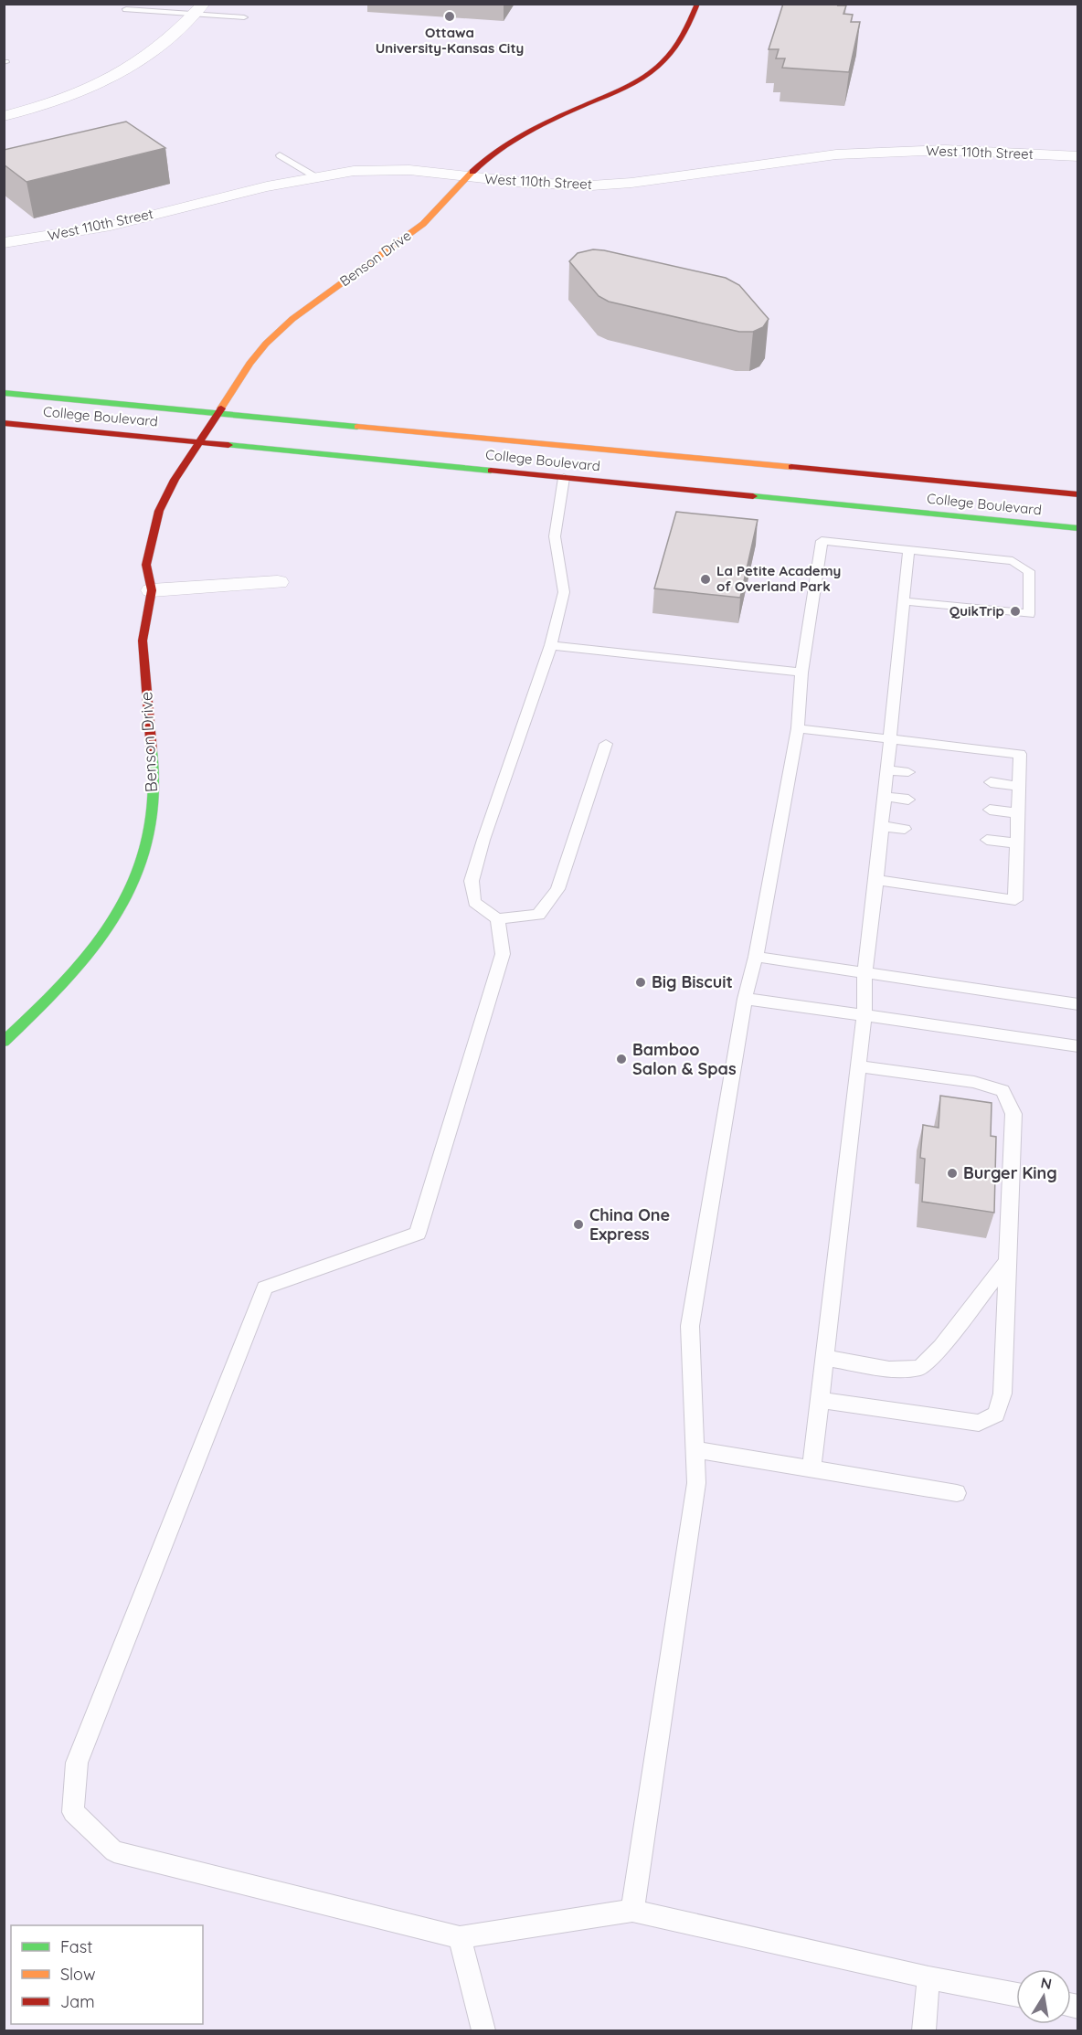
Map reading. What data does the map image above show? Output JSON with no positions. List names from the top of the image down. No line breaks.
{"streets":{"street":["West 110th Street","Benson Drive","College Boulevard"]},"crossings":[["West 110th Street","Benson Drive"],["Benson Drive","College Boulevard"]],"places":["Ottawa University-Kansas City","La Petite Academy of Overland Park","QuikTrip","Big Biscuit","Bamboo Salon & Spas","Burger King","China One Express"],"legend":["Fast","Slow","Jam"],"north":"top"}
